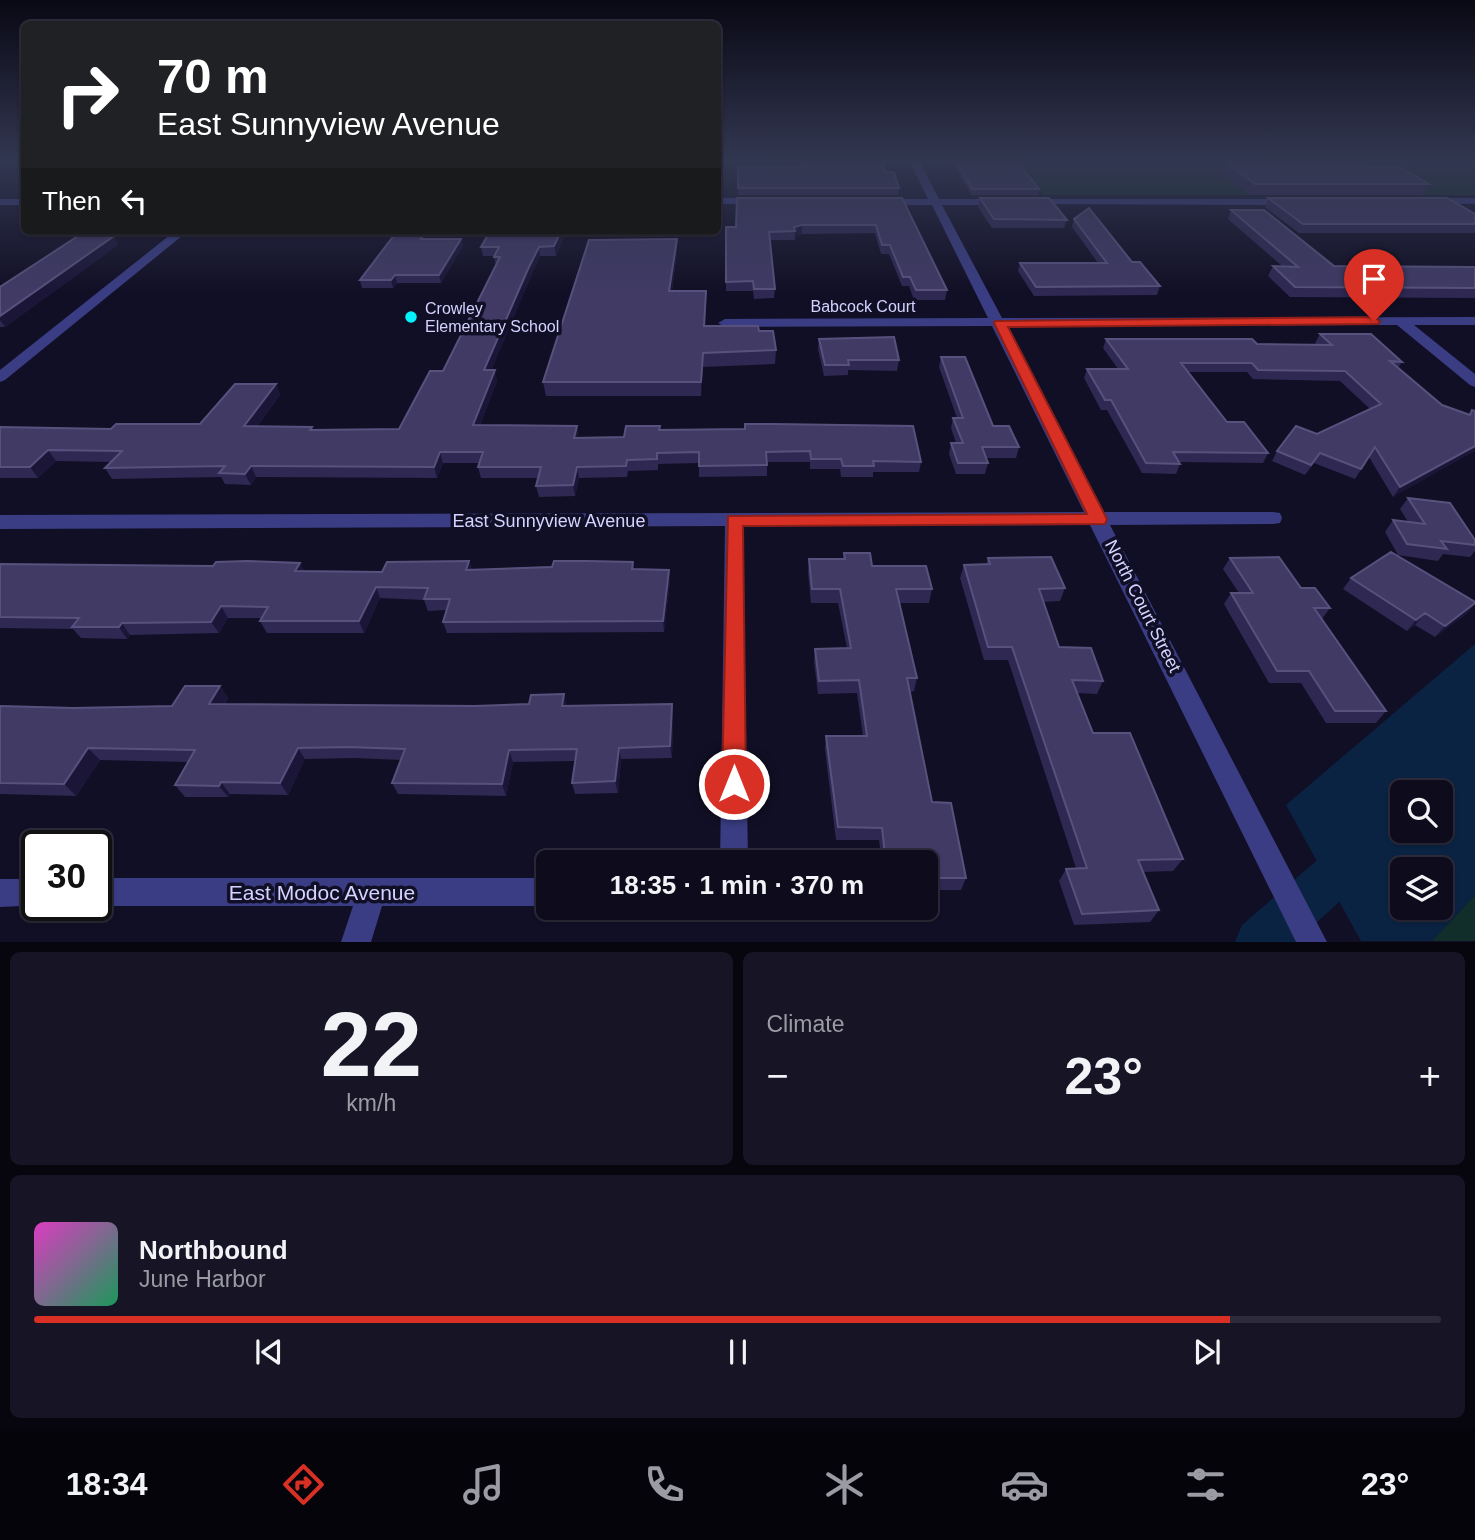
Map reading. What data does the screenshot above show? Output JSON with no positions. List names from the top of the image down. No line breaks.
{"streets":{"street":["Babcock Court","East Sunnyview Avenue","North Court Street","East Modoc Avenue"]},"crossings":[["Babcock Court","North Court Street"],["East Sunnyview Avenue","North Court Street"]],"places":["Crowley Elementary School"],"page":{"turn":["70 m","East Sunnyview Avenue"],"then":"Then","limit":"30","trip":"18:35 · 1 min · 370 m","tile":[["22","km/h"],"Climate"],"heat":["−","23°","+"],"song":["Northbound","June Harbor"],"tabs":["18:34","23°"]}}
